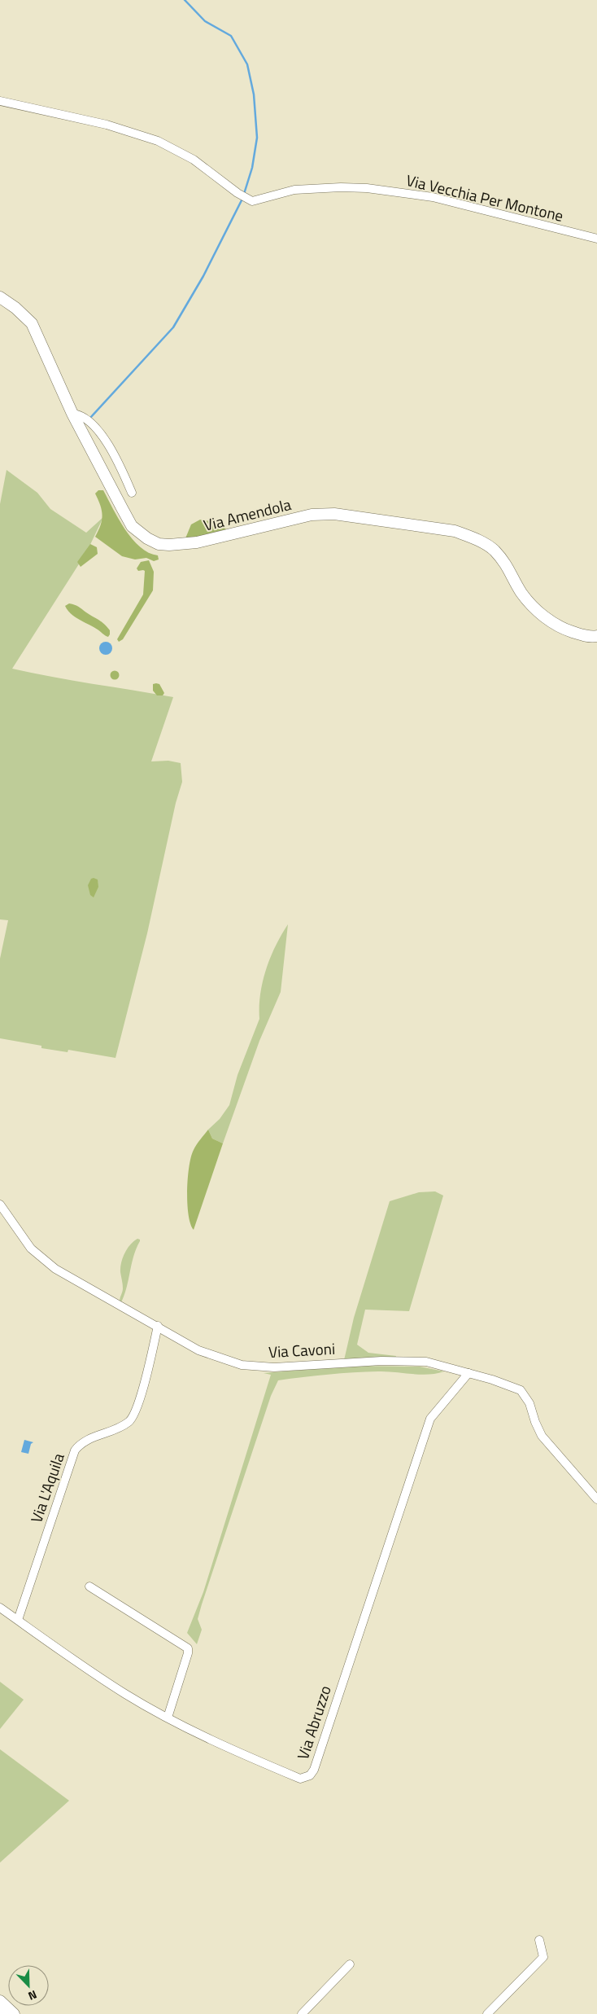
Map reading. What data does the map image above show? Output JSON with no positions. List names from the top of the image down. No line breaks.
{"streets":{"main road":["Via Amendola"],"street":["Via Vecchia Per Montone","Via Cavoni","Via L'Aquila","Via Abruzzo"]},"crossings":[["Via Cavoni","Via L'Aquila"],["Via Cavoni","Via Abruzzo"],["Via L'Aquila","Via Abruzzo"]],"north":"bottom right"}
